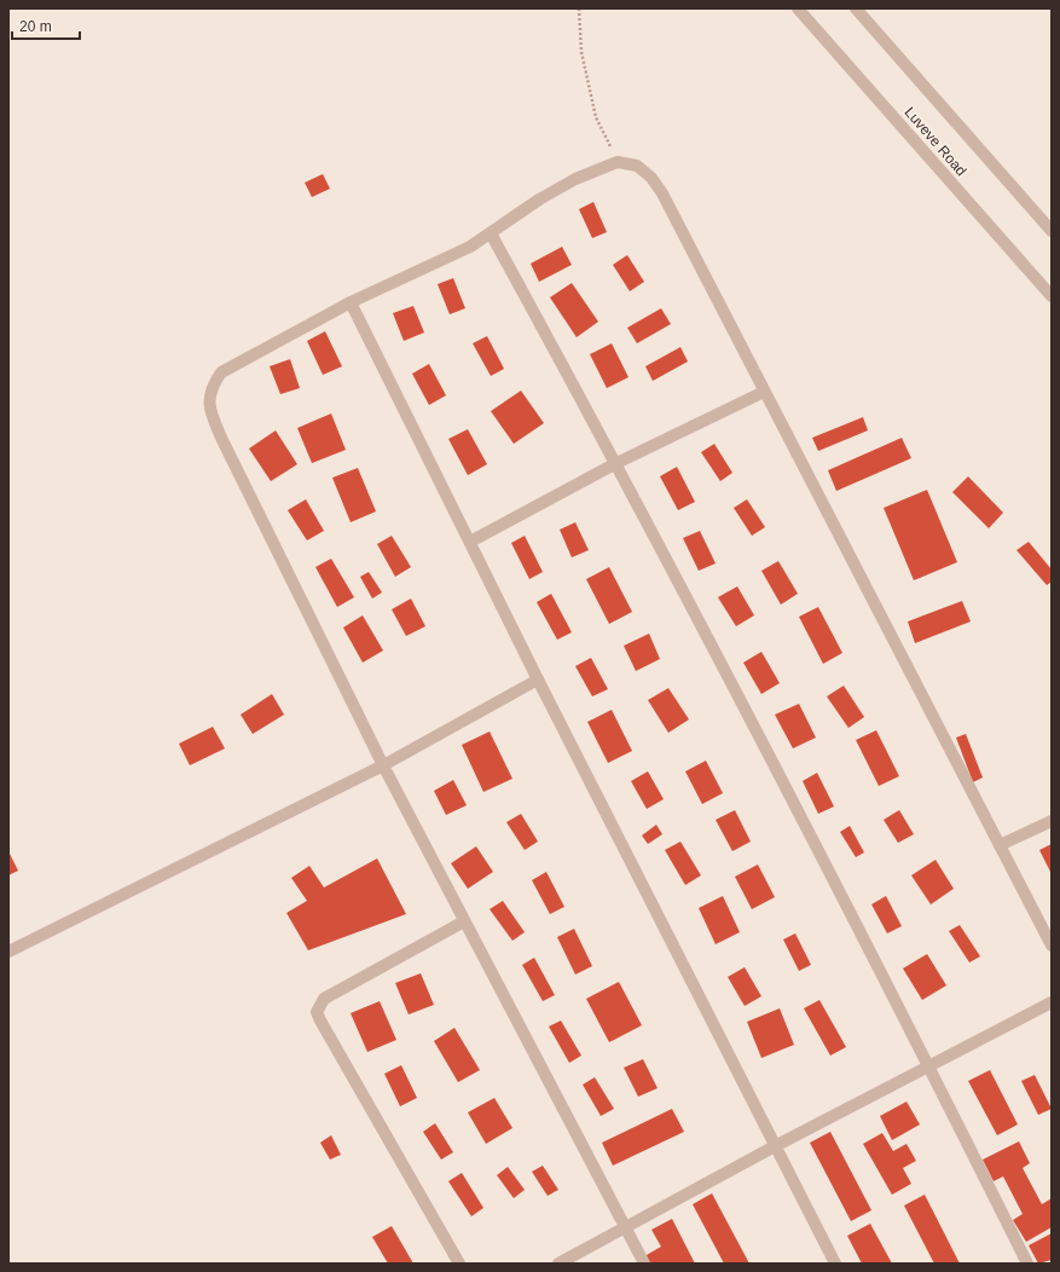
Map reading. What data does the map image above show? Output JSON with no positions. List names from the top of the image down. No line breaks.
{"streets":{"street":["Luveve Road"]},"scale_bar":"20 m"}
